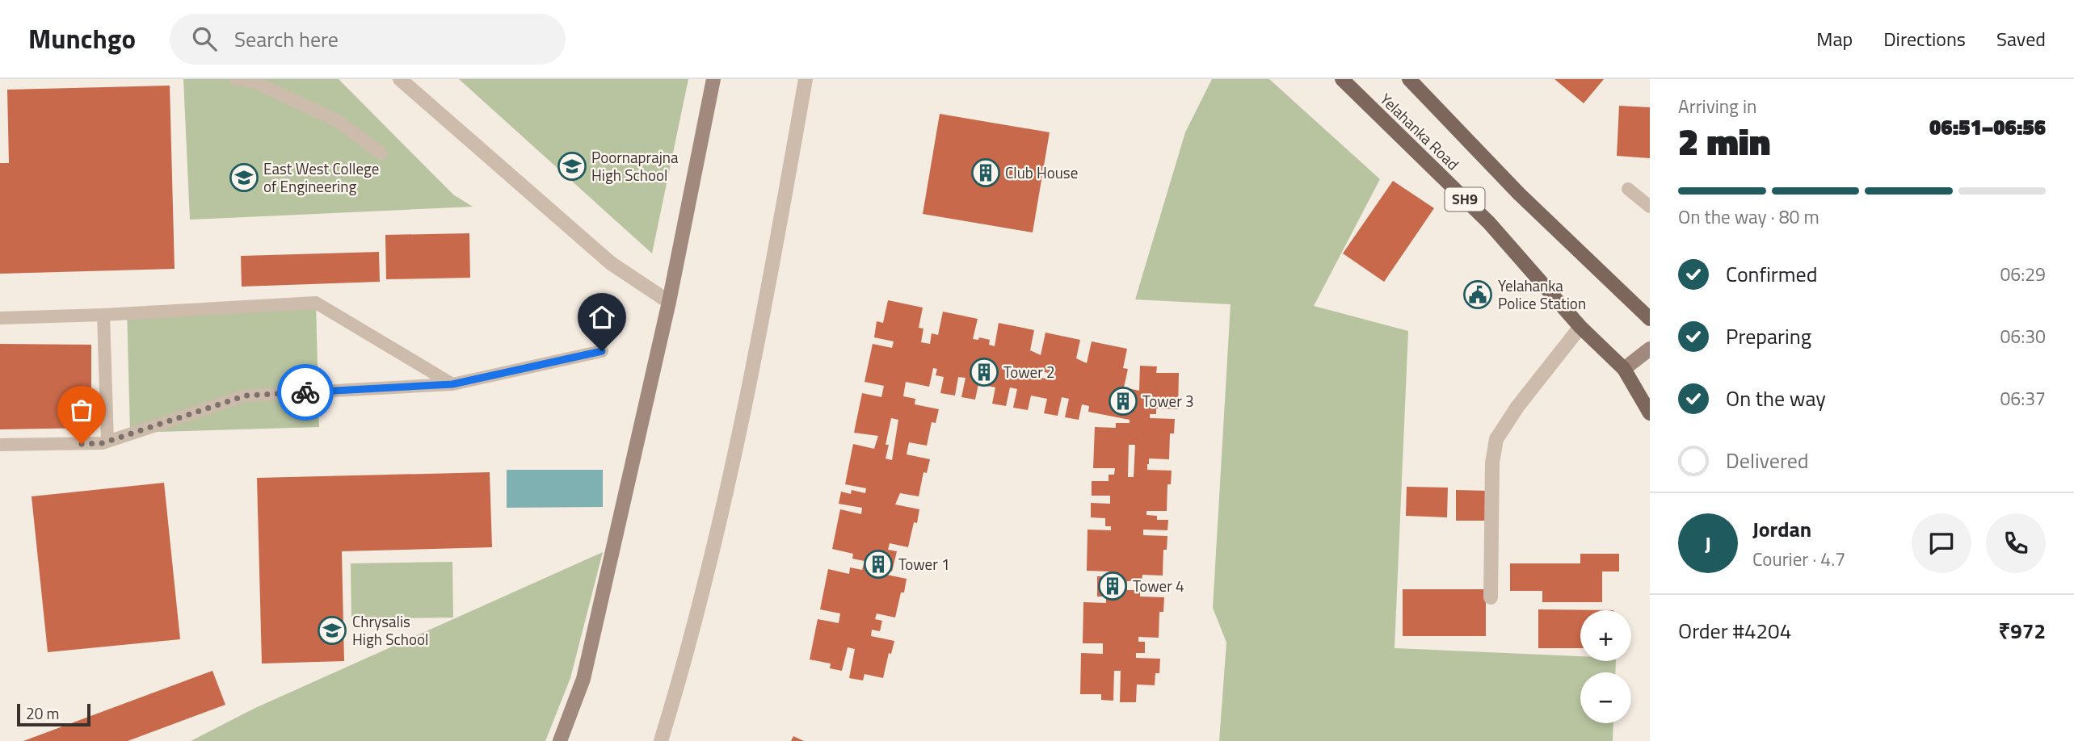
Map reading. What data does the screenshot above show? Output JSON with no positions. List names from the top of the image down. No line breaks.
{"streets":{"main road":["Yelahanka Road","SH9"]},"places":{"school or university":["Poornaprajna High School","East West College of Engineering","Chrysalis High School"],"building":["Club House","Tower 2","Tower 3","Tower 1","Tower 4"],"public building":["Yelahanka Police Station"]},"scale_bar":"20 m","page":{"header":"Munchgo","search":"Search here","nav":["Map","Directions","Saved"],"heading":["2 min","Arriving in","06:51–06:56"],"panel":["Jordan","Courier · 4.7","Order #4204","₹972"],"bar":"On the way · 80 m","list":[["Confirmed","06:29"],["Preparing","06:30"],["On the way","06:37"],"Delivered"],"round":"J","map_buttons":["+","−"],"scale":"20 m"}}
